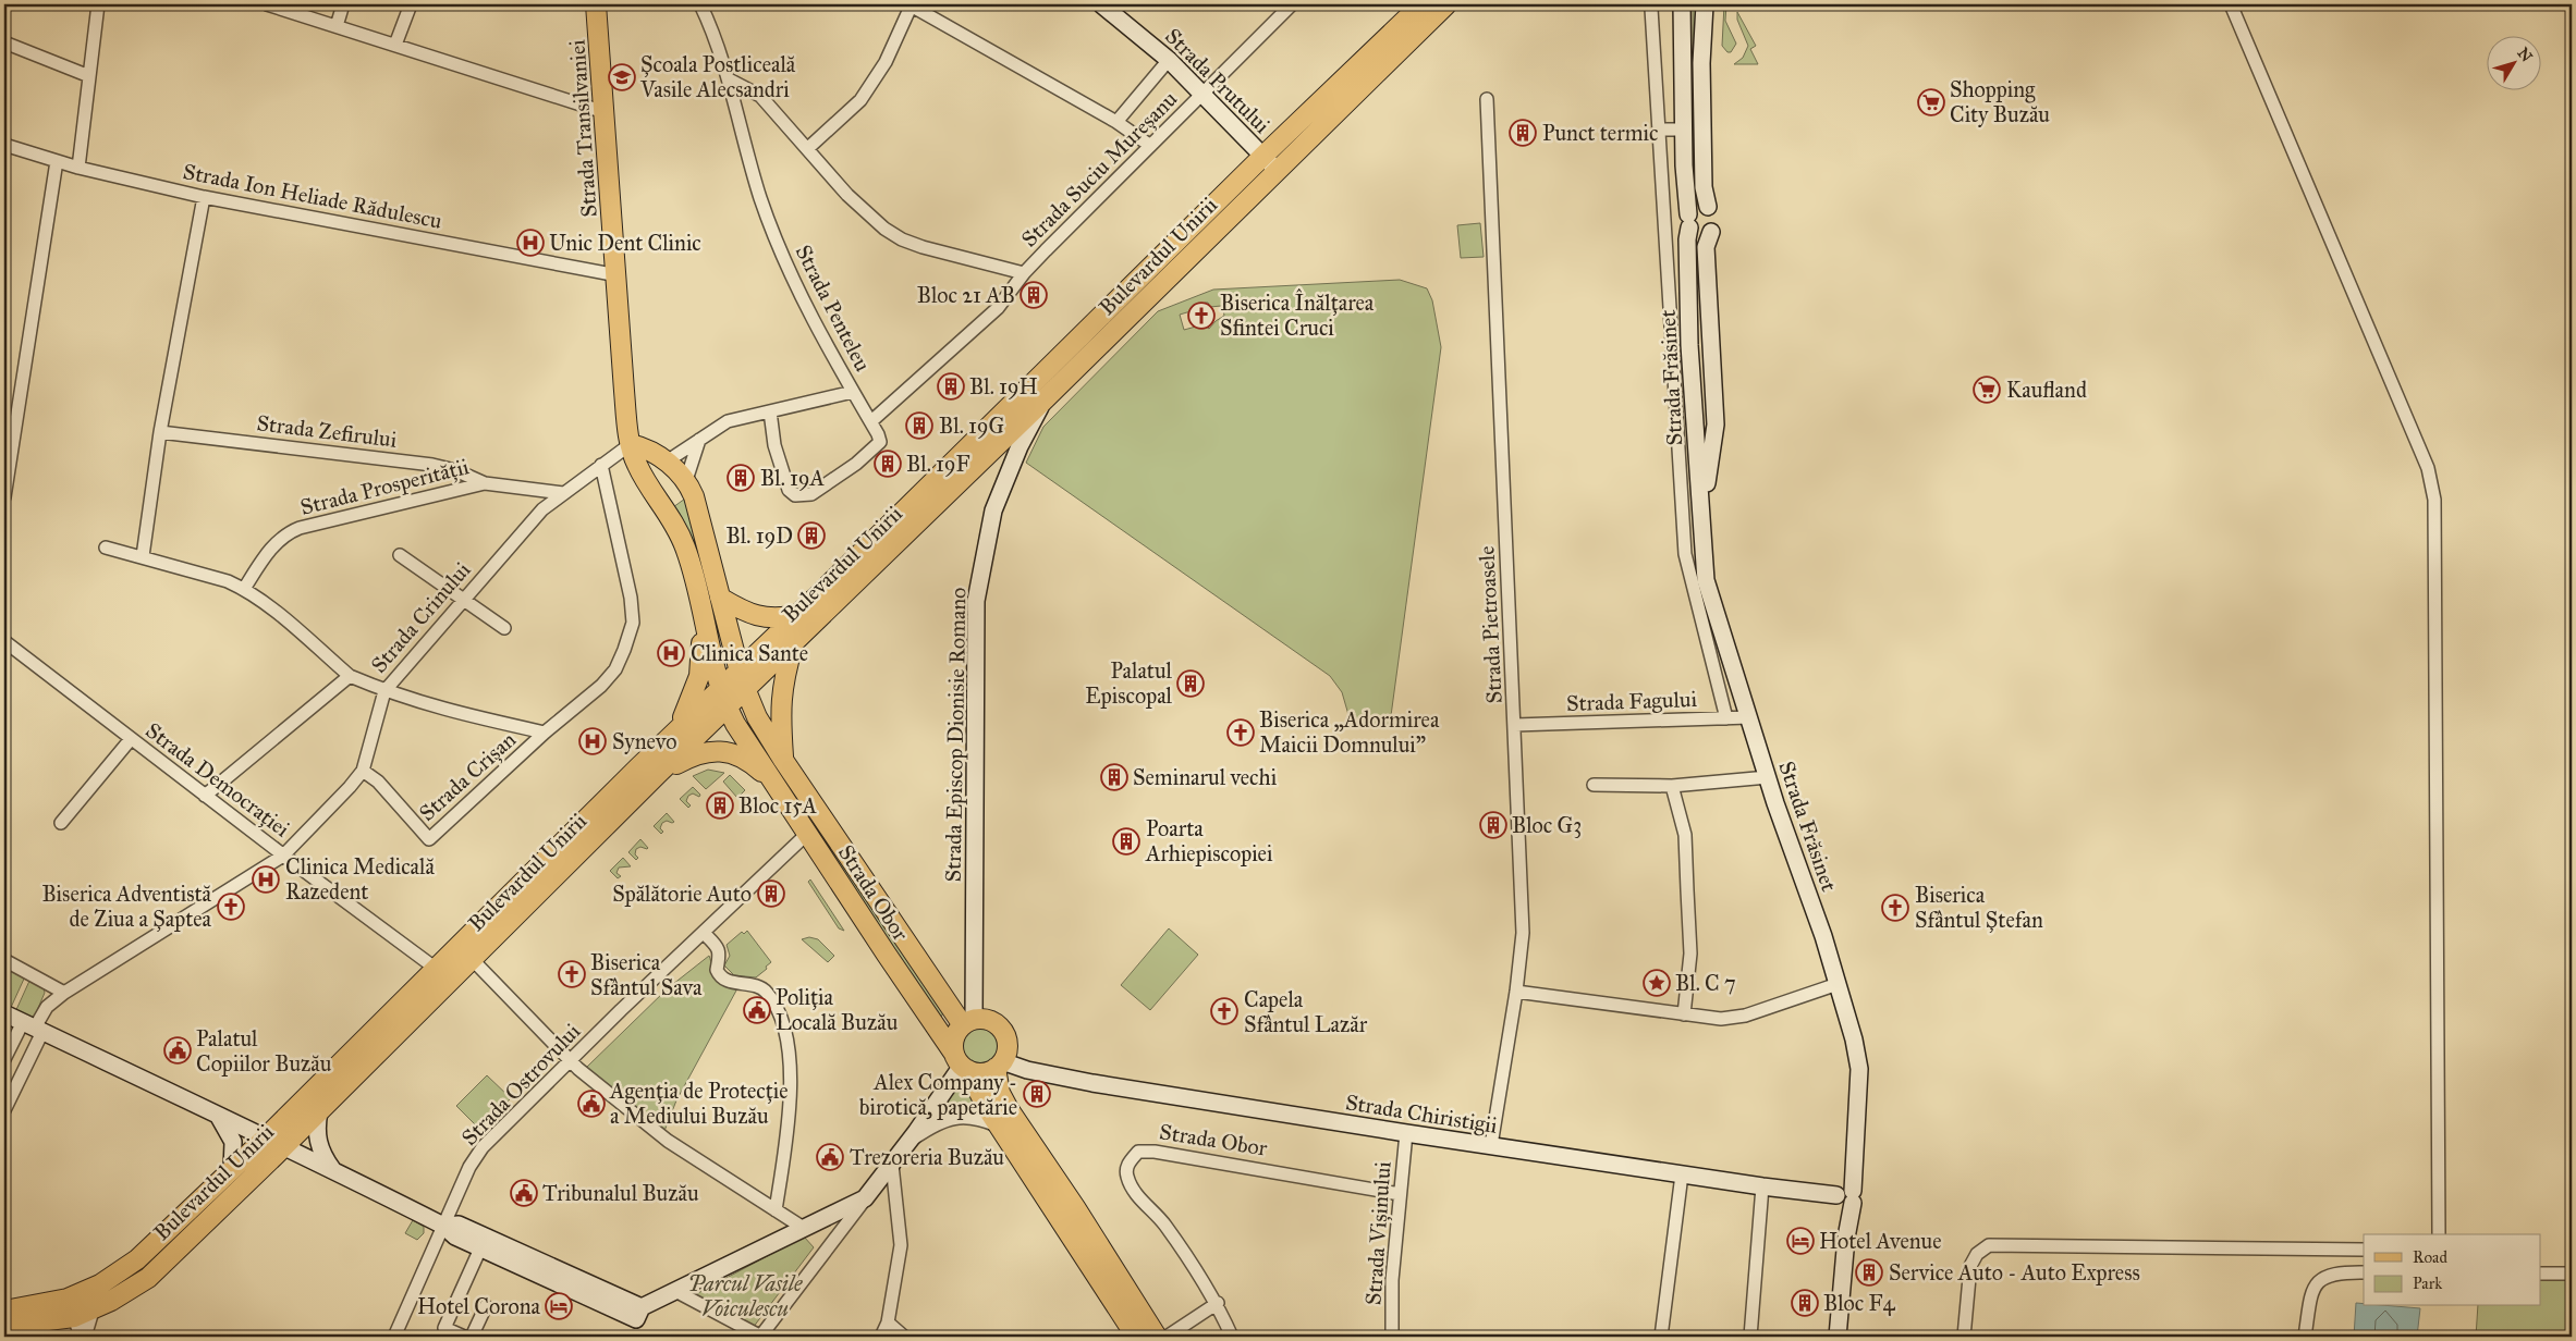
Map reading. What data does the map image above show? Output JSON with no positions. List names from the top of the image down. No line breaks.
{"streets":{"main road":["Strada Transilvaniei","Bulevardul Unirii","Strada Obor"],"street":["Strada Prutului","Strada Suciu Mureșanu","Strada Ion Heliade Rădulescu","Strada Penteleu","Strada Frăsinet","Strada Zefirului","Strada Prosperității","Strada Crinului","Strada Pietroasele","Strada Fagului","Strada Episcop Dionisie Romano","Strada Crișan","Strada Democrației","Strada Ostrovului","Strada Chiristigii","Strada Vișinului"]},"crossings":[["Strada Prutului","Strada Suciu Mureșanu"],["Strada Prutului","Bulevardul Unirii"],["Strada Transilvaniei","Strada Ion Heliade Rădulescu"],["Strada Transilvaniei","Bulevardul Unirii"],["Strada Transilvaniei","Strada Crinului"],["Strada Transilvaniei","Strada Obor"],["Strada Suciu Mureșanu","Strada Penteleu"],["Bulevardul Unirii","Strada Episcop Dionisie Romano"],["Bulevardul Unirii","Strada Democrației"],["Bulevardul Unirii","Strada Obor"],["Strada Frăsinet","Strada Fagului"],["Strada Frăsinet","Strada Chiristigii"],["Strada Zefirului","Strada Prosperității"],["Strada Prosperității","Strada Crinului"],["Strada Crinului","Strada Crișan"],["Strada Crinului","Strada Democrației"],["Strada Pietroasele","Strada Fagului"],["Strada Pietroasele","Strada Chiristigii"],["Strada Episcop Dionisie Romano","Strada Obor"],["Strada Episcop Dionisie Romano","Strada Chiristigii"],["Strada Obor","Strada Ostrovului"],["Strada Obor","Strada Chiristigii"],["Strada Obor","Strada Vișinului"],["Strada Chiristigii","Strada Vișinului"]],"parks":["Parcul Vasile Voiculescu"],"places":{"school or university":["Școala Postliceală Vasile Alecsandri"],"supermarket":["Shopping City Buzău","Kaufland"],"building":["Punct termic","Bloc 21 AB","Bl. 19H","Bl. 19G","Bl. 19F","Bl. 19A","Bl. 19D","Palatul Episcopal","Seminarul vechi","Bloc 15A","Bloc G3","Poarta Arhiepiscopiei","Spălătorie Auto","Alex Company - birotică, papetărie","Service Auto - Auto Express","Bloc F4"],"hospital":["Unic Dent Clinic","Clinica Sante","Synevo","Clinica Medicală Razedent"],"church":["Biserica Înălțarea Sfintei Cruci","Biserica „Adormirea Maicii Domnului”","Biserica Adventistă de Ziua a Șaptea","Biserica Sfântul Ștefan","Biserica Sfântul Sava","Capela Sfântul Lazăr"],"place":["Bl. C 7"],"public building":["Poliția Locală Buzău","Palatul Copiilor Buzău","Agenția de Protecție a Mediului Buzău","Trezoreria Buzău","Tribunalul Buzău"],"hotel":["Hotel Avenue","Hotel Corona"]},"legend":["Road","Park"],"north":"top right"}
